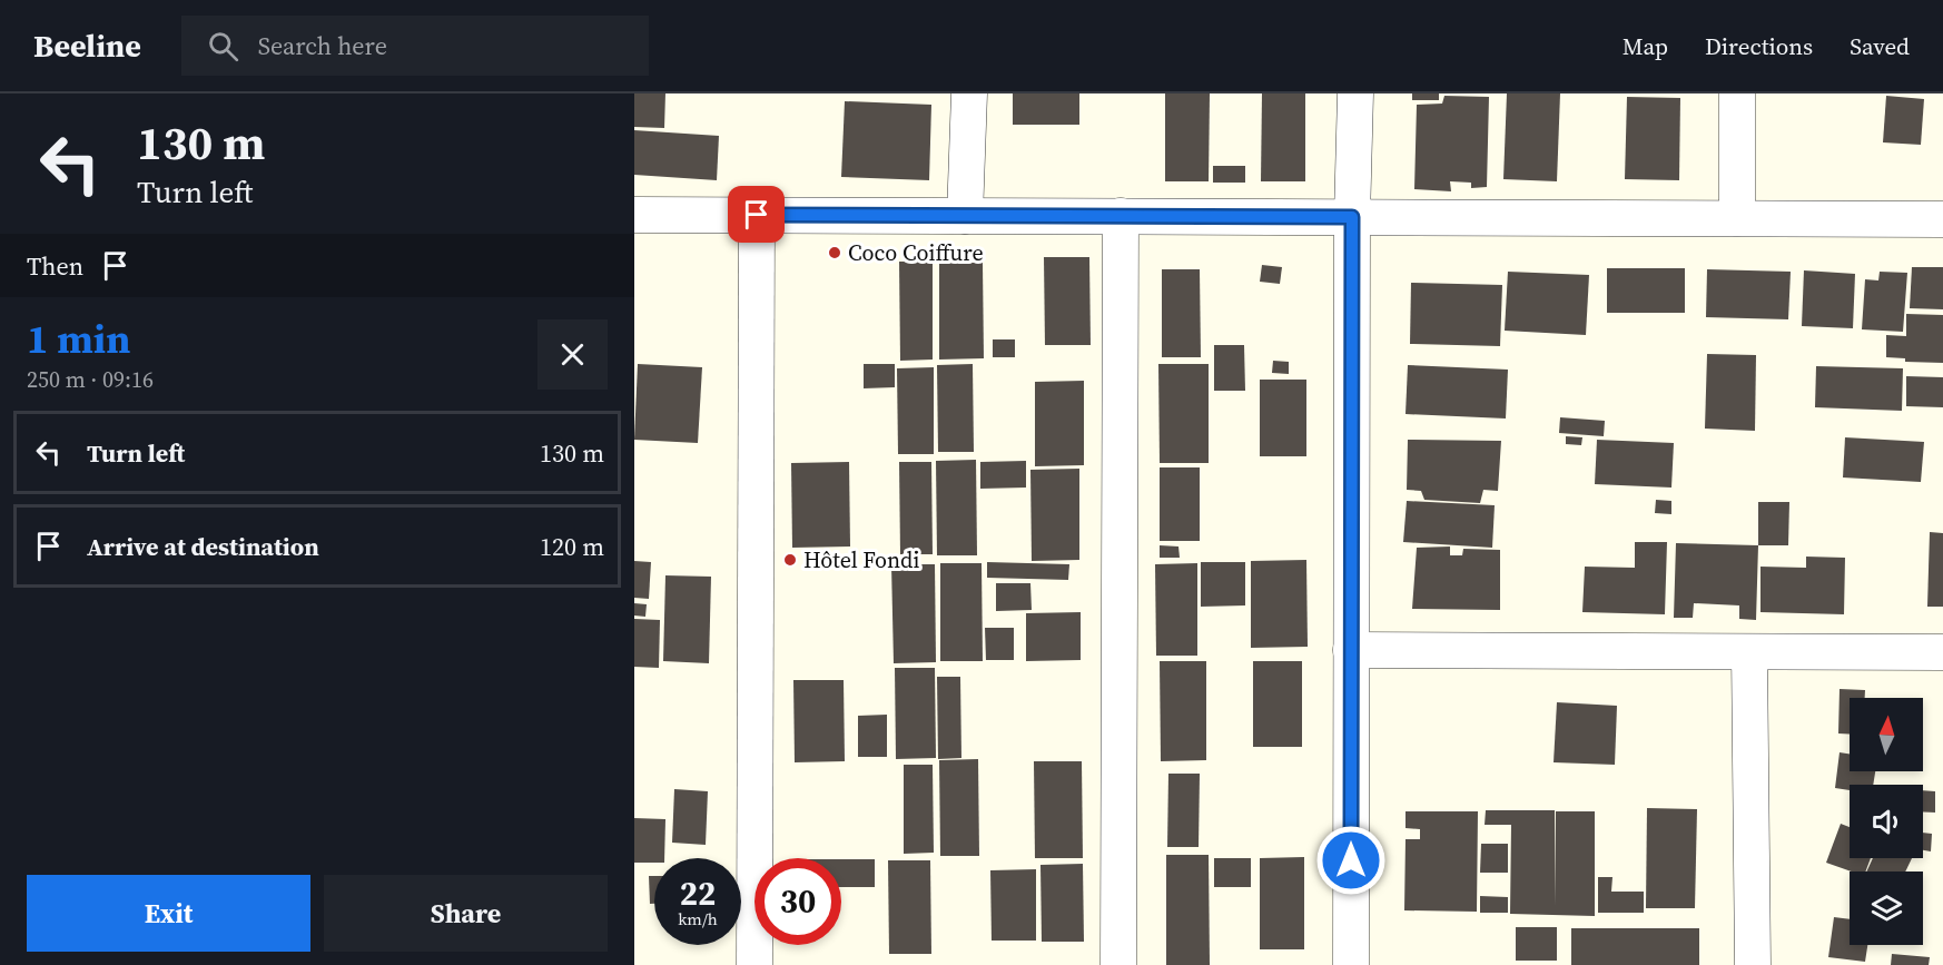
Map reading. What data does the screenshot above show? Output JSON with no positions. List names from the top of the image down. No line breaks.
{"places":["Coco Coiffure","Hôtel Fondi"],"north":"top","page":{"header":"Beeline","search":"Search here","nav":["Map","Directions","Saved"],"turn":["130 m","Turn left"],"then":"Then","heading":["1 min","250 m · 09:16"],"list":[{"name":"Turn left","value":"130 m"},{"name":"Arrive at destination","value":"120 m"}],"speed":"22 km/h","limit":"30","buttons":["Exit","Share"]}}
